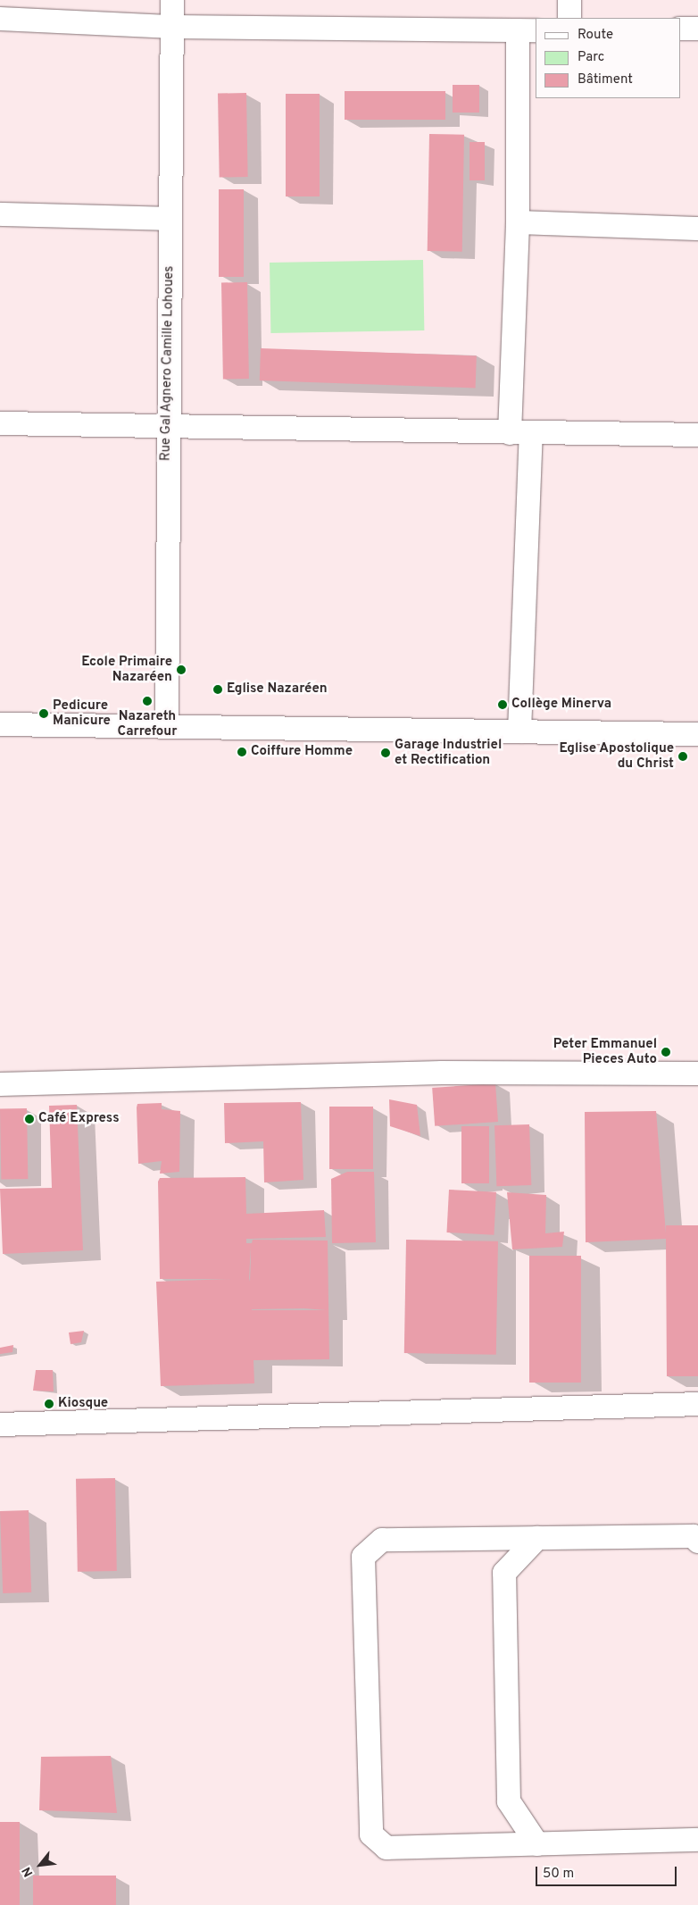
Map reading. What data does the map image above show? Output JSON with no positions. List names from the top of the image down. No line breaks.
{"streets":{"street":["Rue Gal Agnero Camille Lohoues"]},"places":["Ecole Primaire Nazaréen","Eglise Nazaréen","Nazareth Carrefour","Collège Minerva","Pedicure Manicure","Coiffure Homme","Garage Industriel et Rectification","Eglise Apostolique du Christ","Peter Emmanuel Pieces Auto","Café Express","Kiosque"],"legend":["Route","Parc","Bâtiment"],"scale_bar":"50 m","north":"bottom left"}
